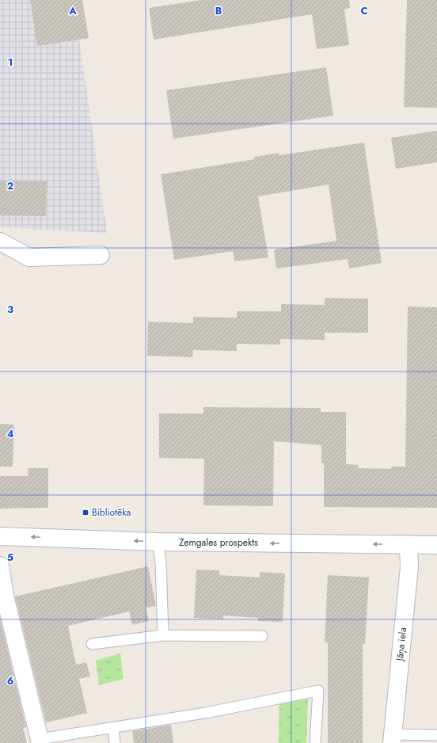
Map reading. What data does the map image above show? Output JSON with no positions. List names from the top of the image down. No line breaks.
{"streets":{"street":["Zemgales prospekts","Jāņa iela"]},"crossings":[["Zemgales prospekts","Jāņa iela"]],"one_way":["Zemgales prospekts"],"places":{"transit":["Bibliotēka"]},"grid":{"columns":["A","B","C"],"rows":["1","2","3","4","5","6"]}}
